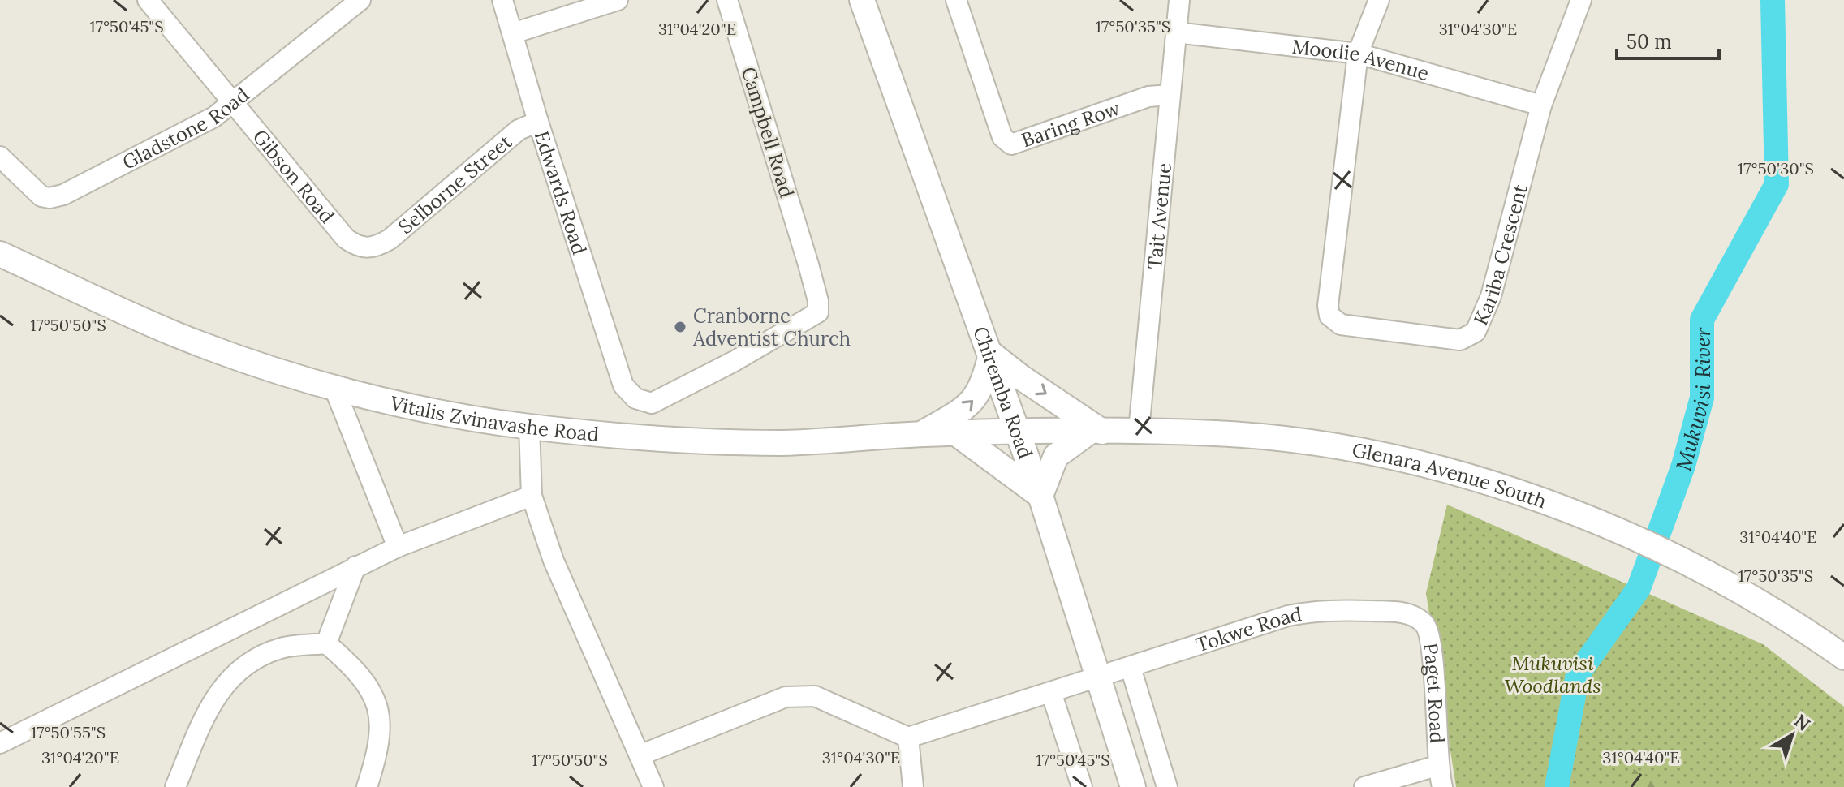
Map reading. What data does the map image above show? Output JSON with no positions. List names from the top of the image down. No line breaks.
{"streets":{"main road":["Chiremba Road","Vitalis Zvinavashe Road","Glenara Avenue South"],"street":["Moodie Avenue","Baring Row","Gladstone Road","Campbell Road","Gibson Road","Selborne Street","Edwards Road","Tait Avenue","Kariba Crescent","Tokwe Road","Paget Road"]},"crossings":[["Moodie Avenue","Tait Avenue"],["Moodie Avenue","Kariba Crescent"],["Baring Row","Tait Avenue"],["Gladstone Road","Gibson Road"],["Campbell Road","Edwards Road"],["Gibson Road","Selborne Street"],["Selborne Street","Edwards Road"],["Tait Avenue","Glenara Avenue South"],["Chiremba Road","Vitalis Zvinavashe Road"],["Chiremba Road","Glenara Avenue South"],["Chiremba Road","Tokwe Road"],["Vitalis Zvinavashe Road","Glenara Avenue South"],["Tokwe Road","Paget Road"]],"water":["Mukuvisi River"],"parks":["Mukuvisi Woodlands"],"places":["Cranborne Adventist Church"],"scale_bar":"50 m","north":"top right","coordinates":["17°50'35\"S","17°50'45\"S","31°04'20\"E","31°04'30\"E","17°50'30\"S","17°50'50\"S","31°04'40\"E","17°50'55\"S"]}
